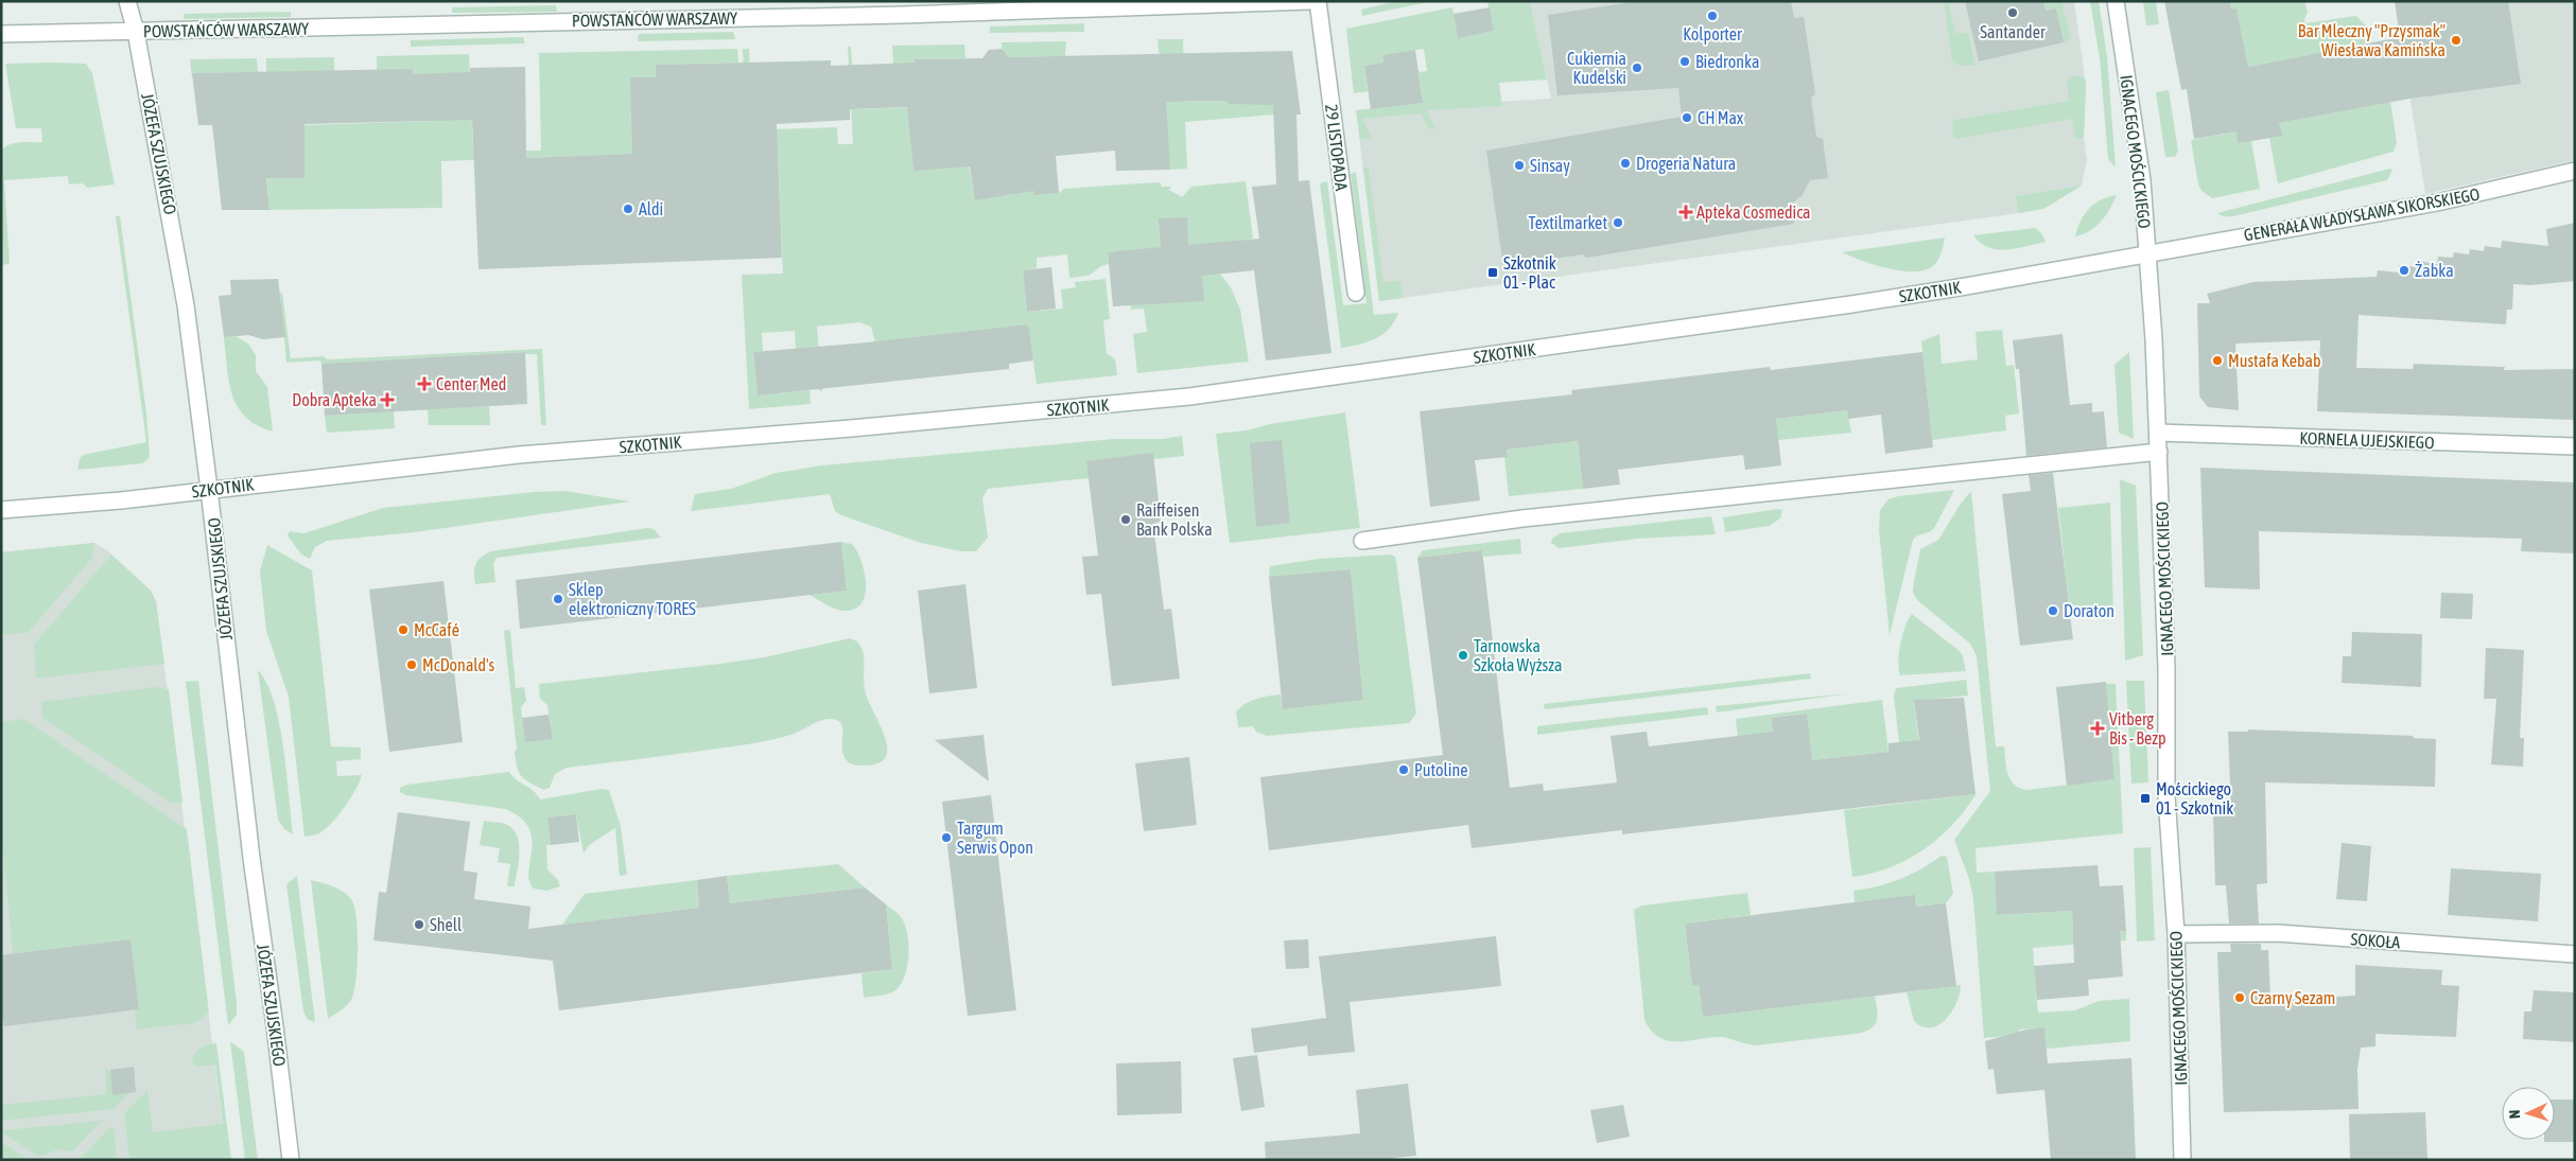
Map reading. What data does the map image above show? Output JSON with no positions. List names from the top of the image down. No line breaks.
{"streets":{"street":["POWSTAŃCÓW WARSZAWY","29 LISTOPADA","IGNACEGO MOŚCICKIEGO","JÓZEFA SZUJSKIEGO","GENERAŁA WŁADYSŁAWA SIKORSKIEGO","SZKOTNIK","KORNELA UJEJSKIEGO","SOKOŁA"]},"crossings":[["POWSTAŃCÓW WARSZAWY","JÓZEFA SZUJSKIEGO"],["IGNACEGO MOŚCICKIEGO","GENERAŁA WŁADYSŁAWA SIKORSKIEGO"],["IGNACEGO MOŚCICKIEGO","SZKOTNIK"],["IGNACEGO MOŚCICKIEGO","KORNELA UJEJSKIEGO"],["IGNACEGO MOŚCICKIEGO","SOKOŁA"],["JÓZEFA SZUJSKIEGO","SZKOTNIK"],["GENERAŁA WŁADYSŁAWA SIKORSKIEGO","SZKOTNIK"]],"places":{"other":["Santander","Kolporter","Bar Mleczny \"Przysmak\" Wiesława Kamińska","Biedronka","Cukiernia Kudelski","CH Max","Drogeria Natura","Sinsay","Aldi","Textilmarket","Żabka","Mustafa Kebab","Raiffeisen Bank Polska","Sklep elektroniczny TORES","Doraton","McCafé","Tarnowska Szkoła Wyższa","McDonald's","Putoline","Targum Serwis Opon","Shell","Czarny Sezam"],"health":["Apteka Cosmedica","Center Med","Dobra Apteka","Vitberg Bis - Bezp"],"transit":["Szkotnik 01 - Plac","Mościckiego 01 - Szkotnik"]},"north":"left"}
